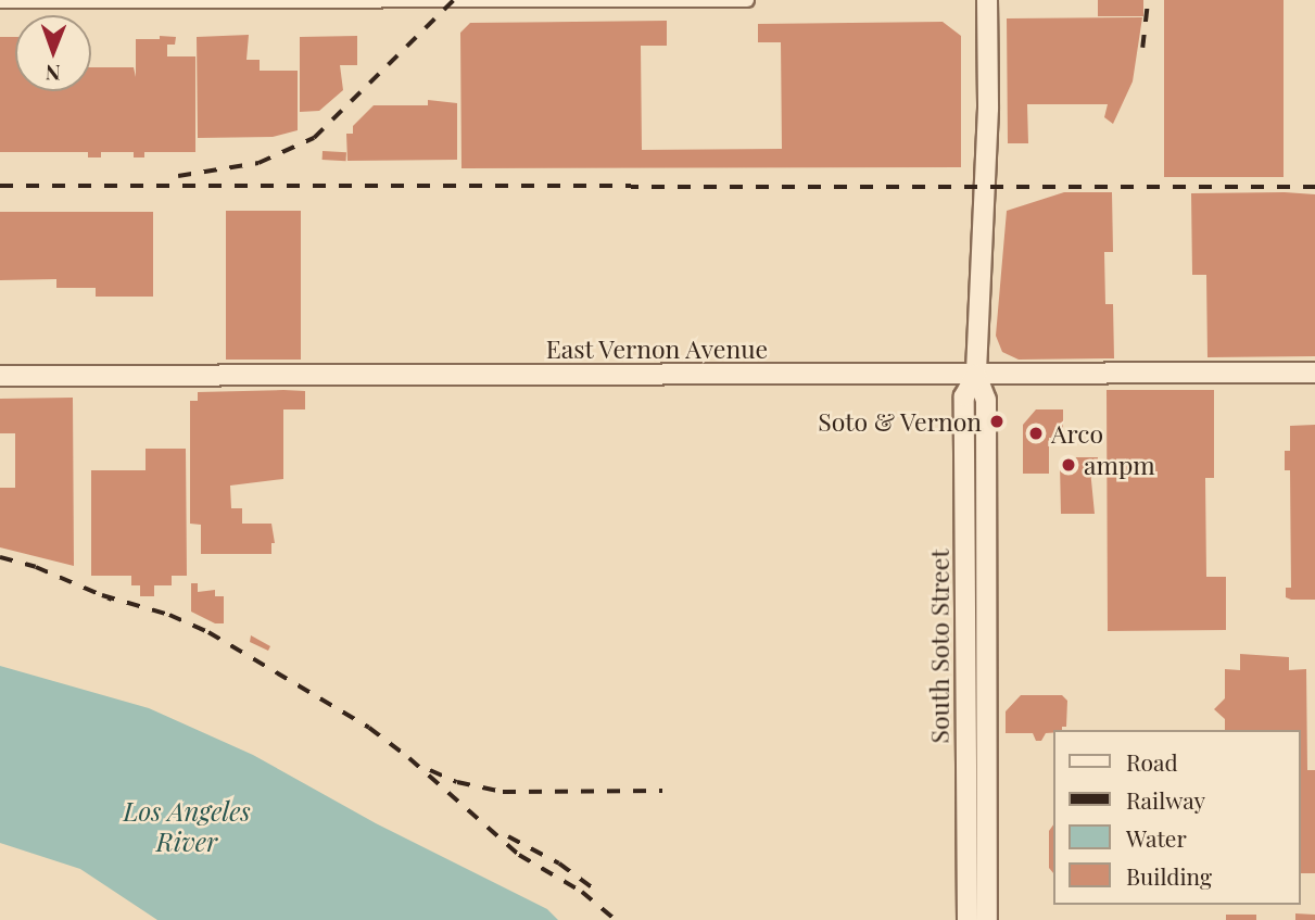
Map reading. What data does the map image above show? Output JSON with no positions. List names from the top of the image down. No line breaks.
{"streets":{"main road":["East Vernon Avenue","South Soto Street"]},"crossings":[["East Vernon Avenue","South Soto Street"]],"water":["Los Angeles River"],"places":["Soto & Vernon","Arco","ampm"],"legend":["Road","Railway","Water","Building"],"north":"bottom"}
